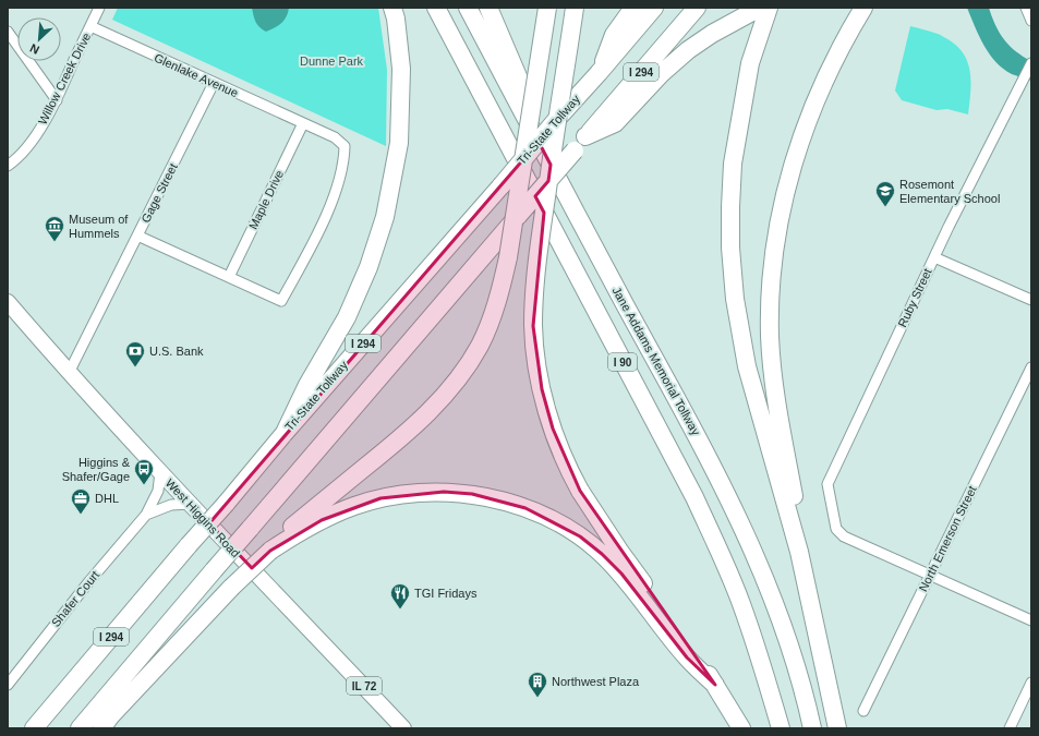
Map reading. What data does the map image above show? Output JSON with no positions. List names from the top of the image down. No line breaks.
{"streets":{"highway":["I 294","Tri-State Tollway","Jane Addams Memorial Tollway","I 90"],"main road":["West Higgins Road","IL 72"],"street":["Glenlake Avenue","Willow Creek Drive","Gage Street","Maple Drive","Ruby Street","North Emerson Street","Shafer Court"]},"crossings":[["Glenlake Avenue","Willow Creek Drive"],["Glenlake Avenue","Gage Street"],["Glenlake Avenue","Maple Drive"],["Gage Street","West Higgins Road"],["Ruby Street","North Emerson Street"],["West Higgins Road","Shafer Court"]],"parks":["Dunne Park"],"places":{"school or university":["Rosemont Elementary School"],"museum":["Museum of Hummels"],"bank":["U.S. Bank"],"bus stop":["Higgins & Shafer/Gage"],"office":["DHL"],"restaurant":["TGI Fridays"],"building":["Northwest Plaza"]},"north":"bottom left"}
